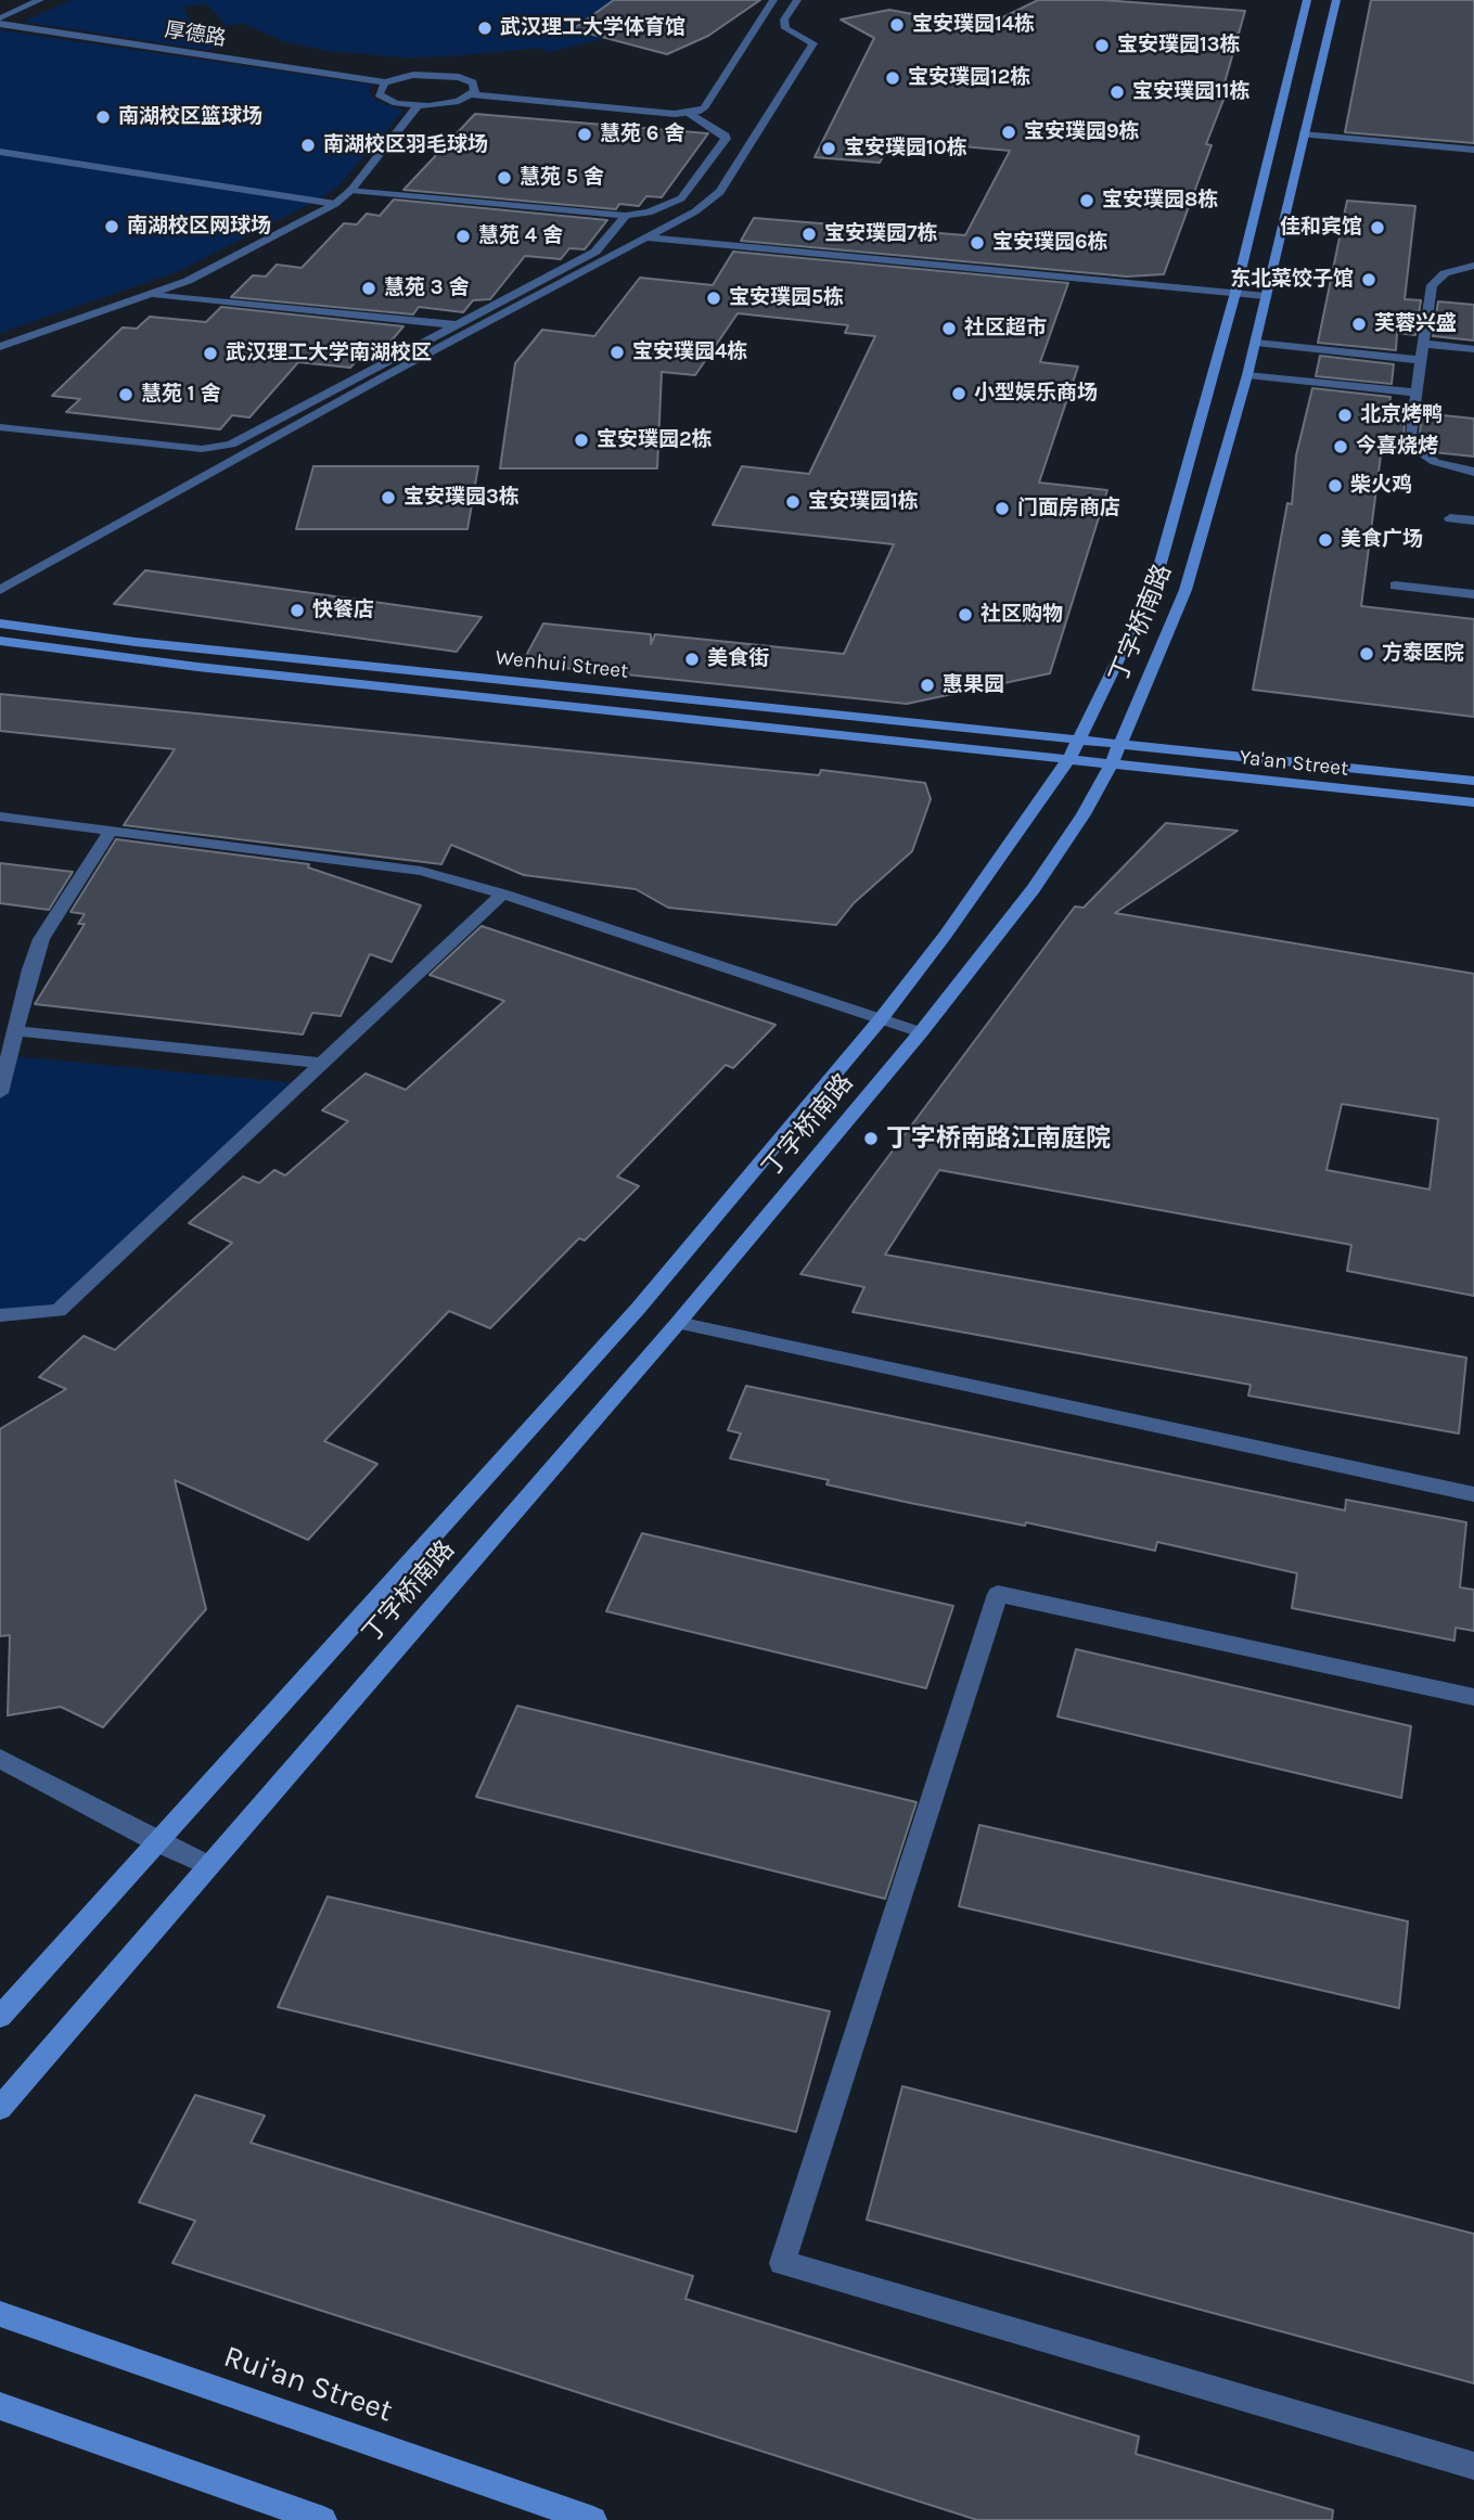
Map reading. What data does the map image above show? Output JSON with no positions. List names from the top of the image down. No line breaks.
{"streets":{"main road":["丁字桥南路","Wenhui Street","Ya'an Street","Rui'an Street"],"street":["厚德路"]},"crossings":[["丁字桥南路","Wenhui Street"],["丁字桥南路","Ya'an Street"],["Wenhui Street","Ya'an Street"]],"places":["宝安璞园14栋","武汉理工大学体育馆","宝安璞园13栋","宝安璞园12栋","宝安璞园11栋","南湖校区篮球场","宝安璞园9栋","慧苑 6 舍","南湖校区羽毛球场","宝安璞园10栋","慧苑 5 舍","宝安璞园8栋","南湖校区网球场","佳和宾馆","宝安璞园7栋","慧苑 4 舍","宝安璞园6栋","东北菜饺子馆","慧苑 3 舍","宝安璞园5栋","芙蓉兴盛","社区超市","宝安璞园4栋","武汉理工大学南湖校区","小型娱乐商场","慧苑 1 舍","北京烤鸭","宝安璞园2栋","今喜烧烤","柴火鸡","宝安璞园3栋","宝安璞园1栋","门面房商店","美食广场","快餐店","社区购物","方泰医院","美食街","惠果园","丁字桥南路江南庭院"]}
